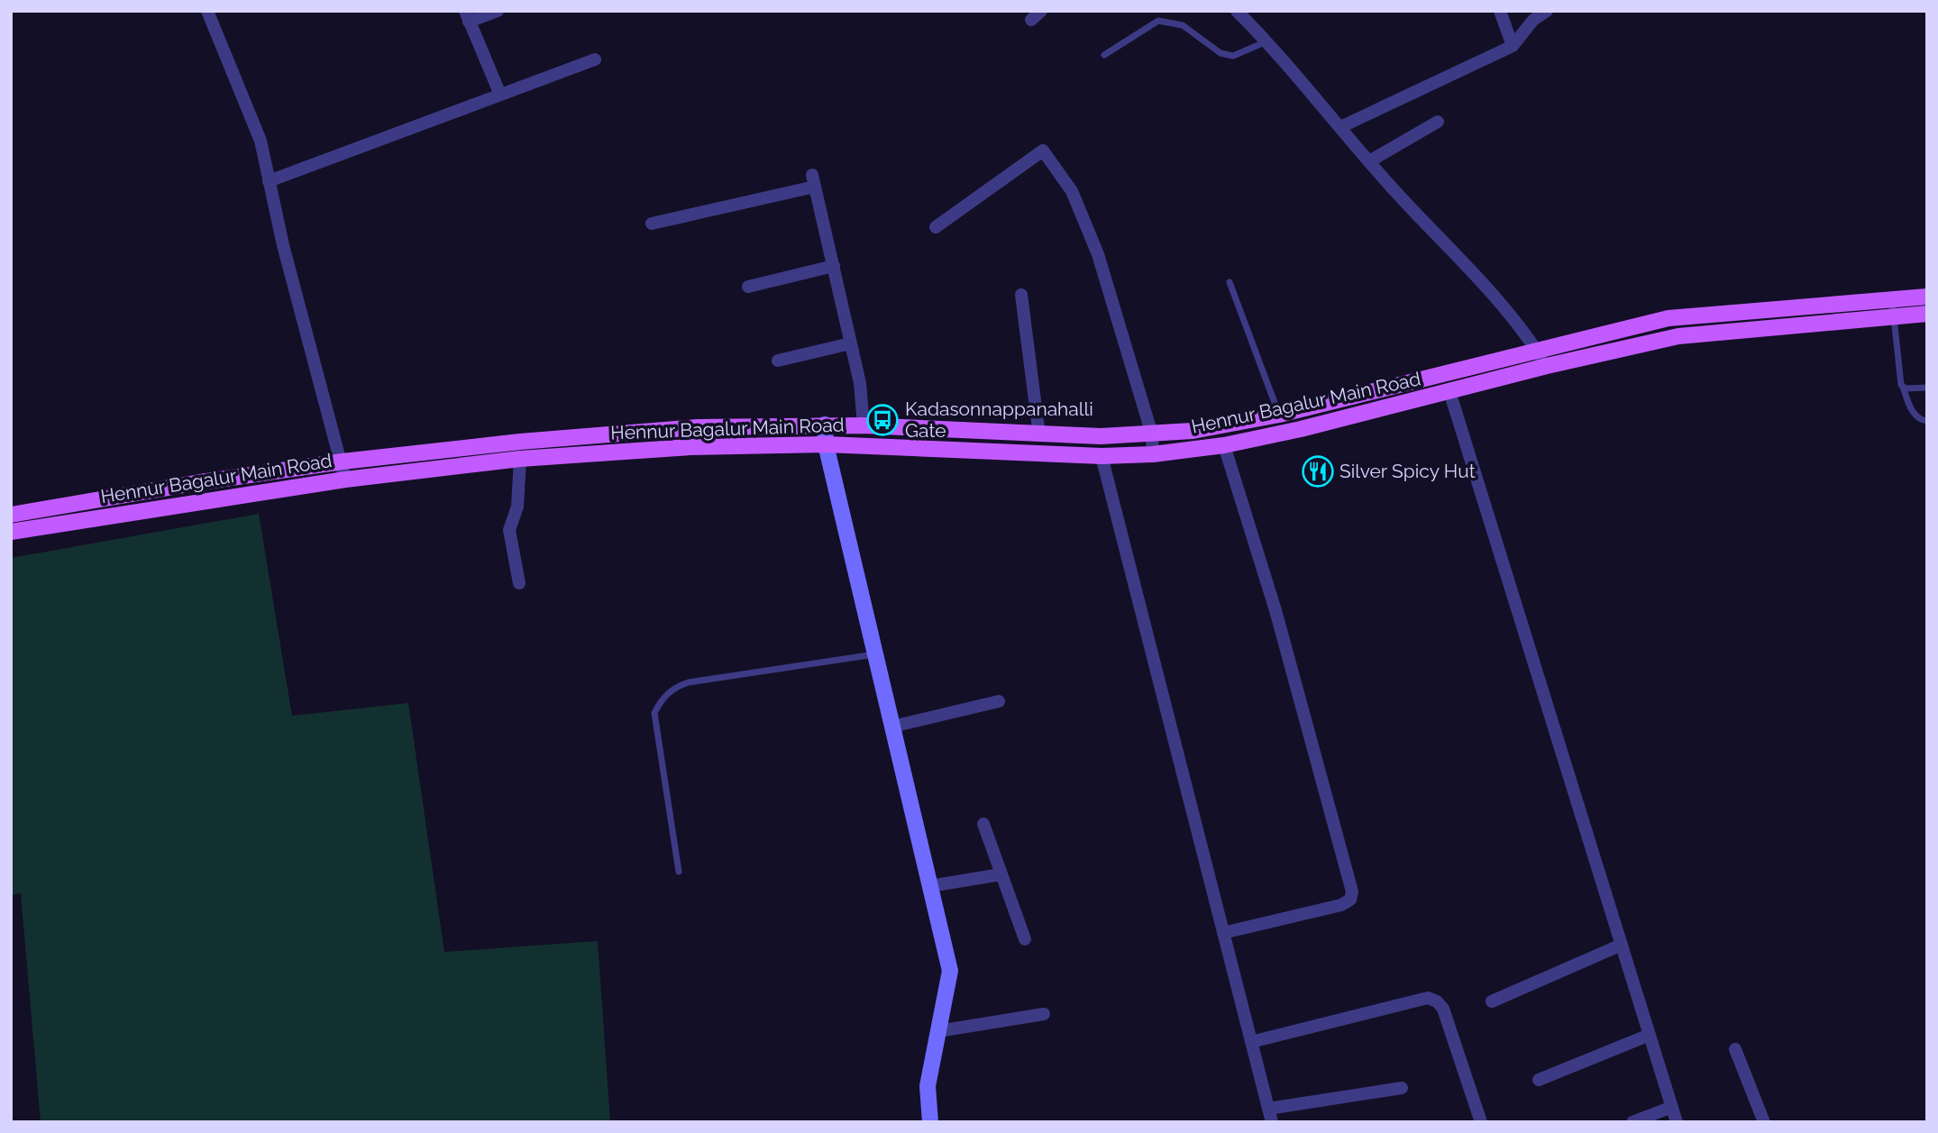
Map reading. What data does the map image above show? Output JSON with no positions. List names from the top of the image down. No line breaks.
{"streets":{"main road":["Hennur Bagalur Main Road"]},"places":{"bus stop":["Kadasonnappanahalli Gate"],"restaurant":["Silver Spicy Hut"]}}
